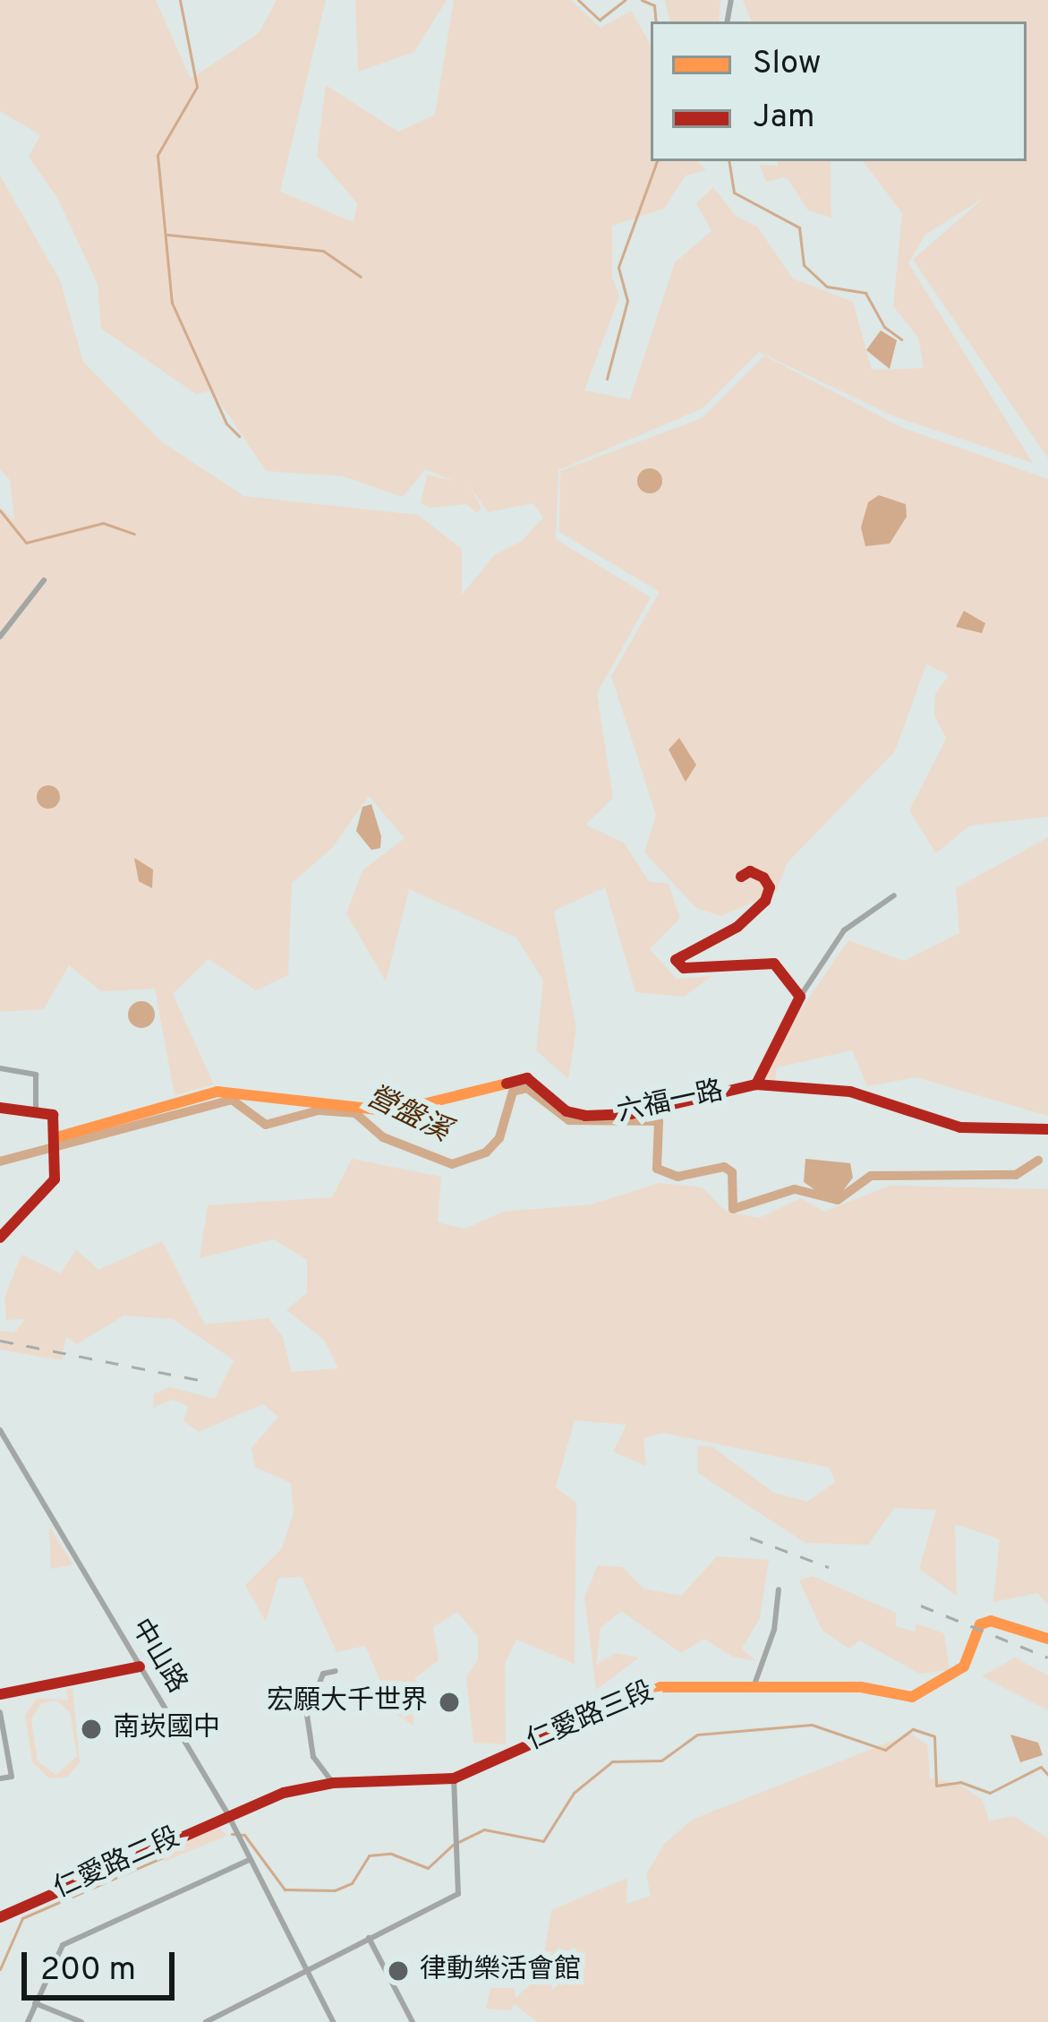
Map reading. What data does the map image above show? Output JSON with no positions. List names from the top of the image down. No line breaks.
{"streets":{"street":["六福一路","中山路","仁愛路三段","仁愛路二段"]},"crossings":[["中山路","仁愛路三段"],["中山路","仁愛路二段"],["仁愛路三段","仁愛路二段"]],"water":["營盤溪"],"places":["宏願大千世界","南崁國中","律動樂活會館"],"legend":["Slow","Jam"],"scale_bar":"200 m"}
